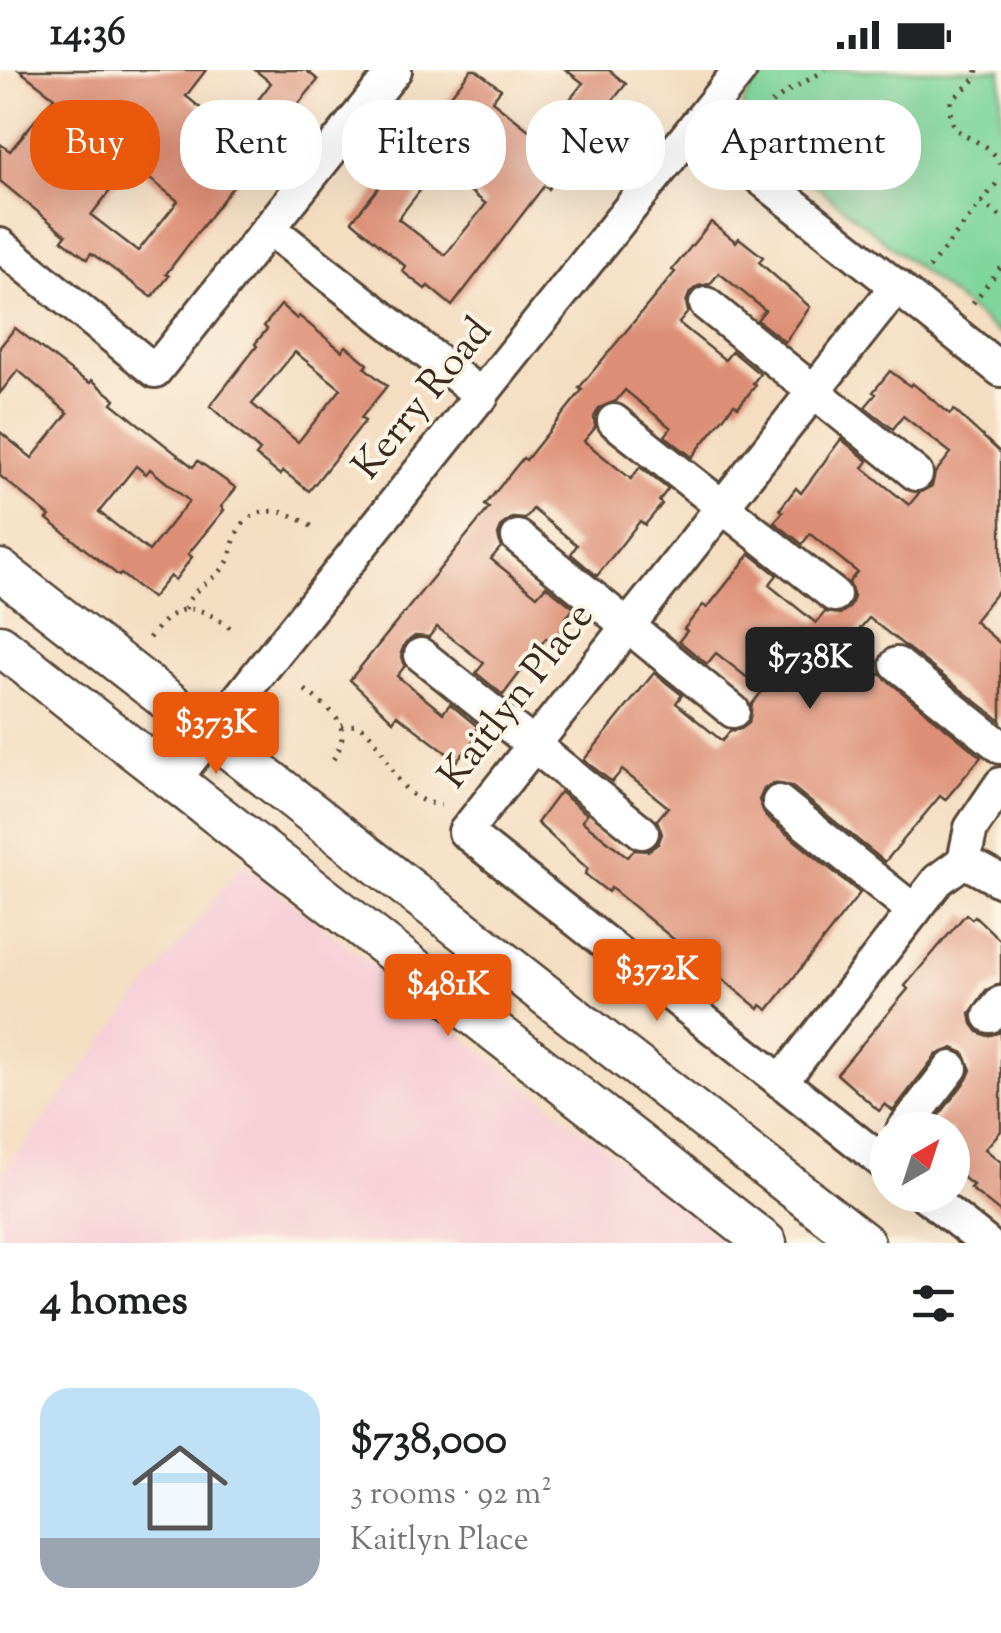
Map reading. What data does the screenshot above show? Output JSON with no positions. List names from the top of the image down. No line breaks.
{"streets":{"street":["Kerry Road","Kaitlyn Place"]},"north":"top right","page":{"status":"14:36","chip":["Buy","Rent","Filters","New","Apartment"],"price":["$738K","$373K","$372K","$481K"],"heading":"4 homes","list":[{"name":"$738,000","note":"3 rooms · 92 m² · Kaitlyn Place"}]}}
